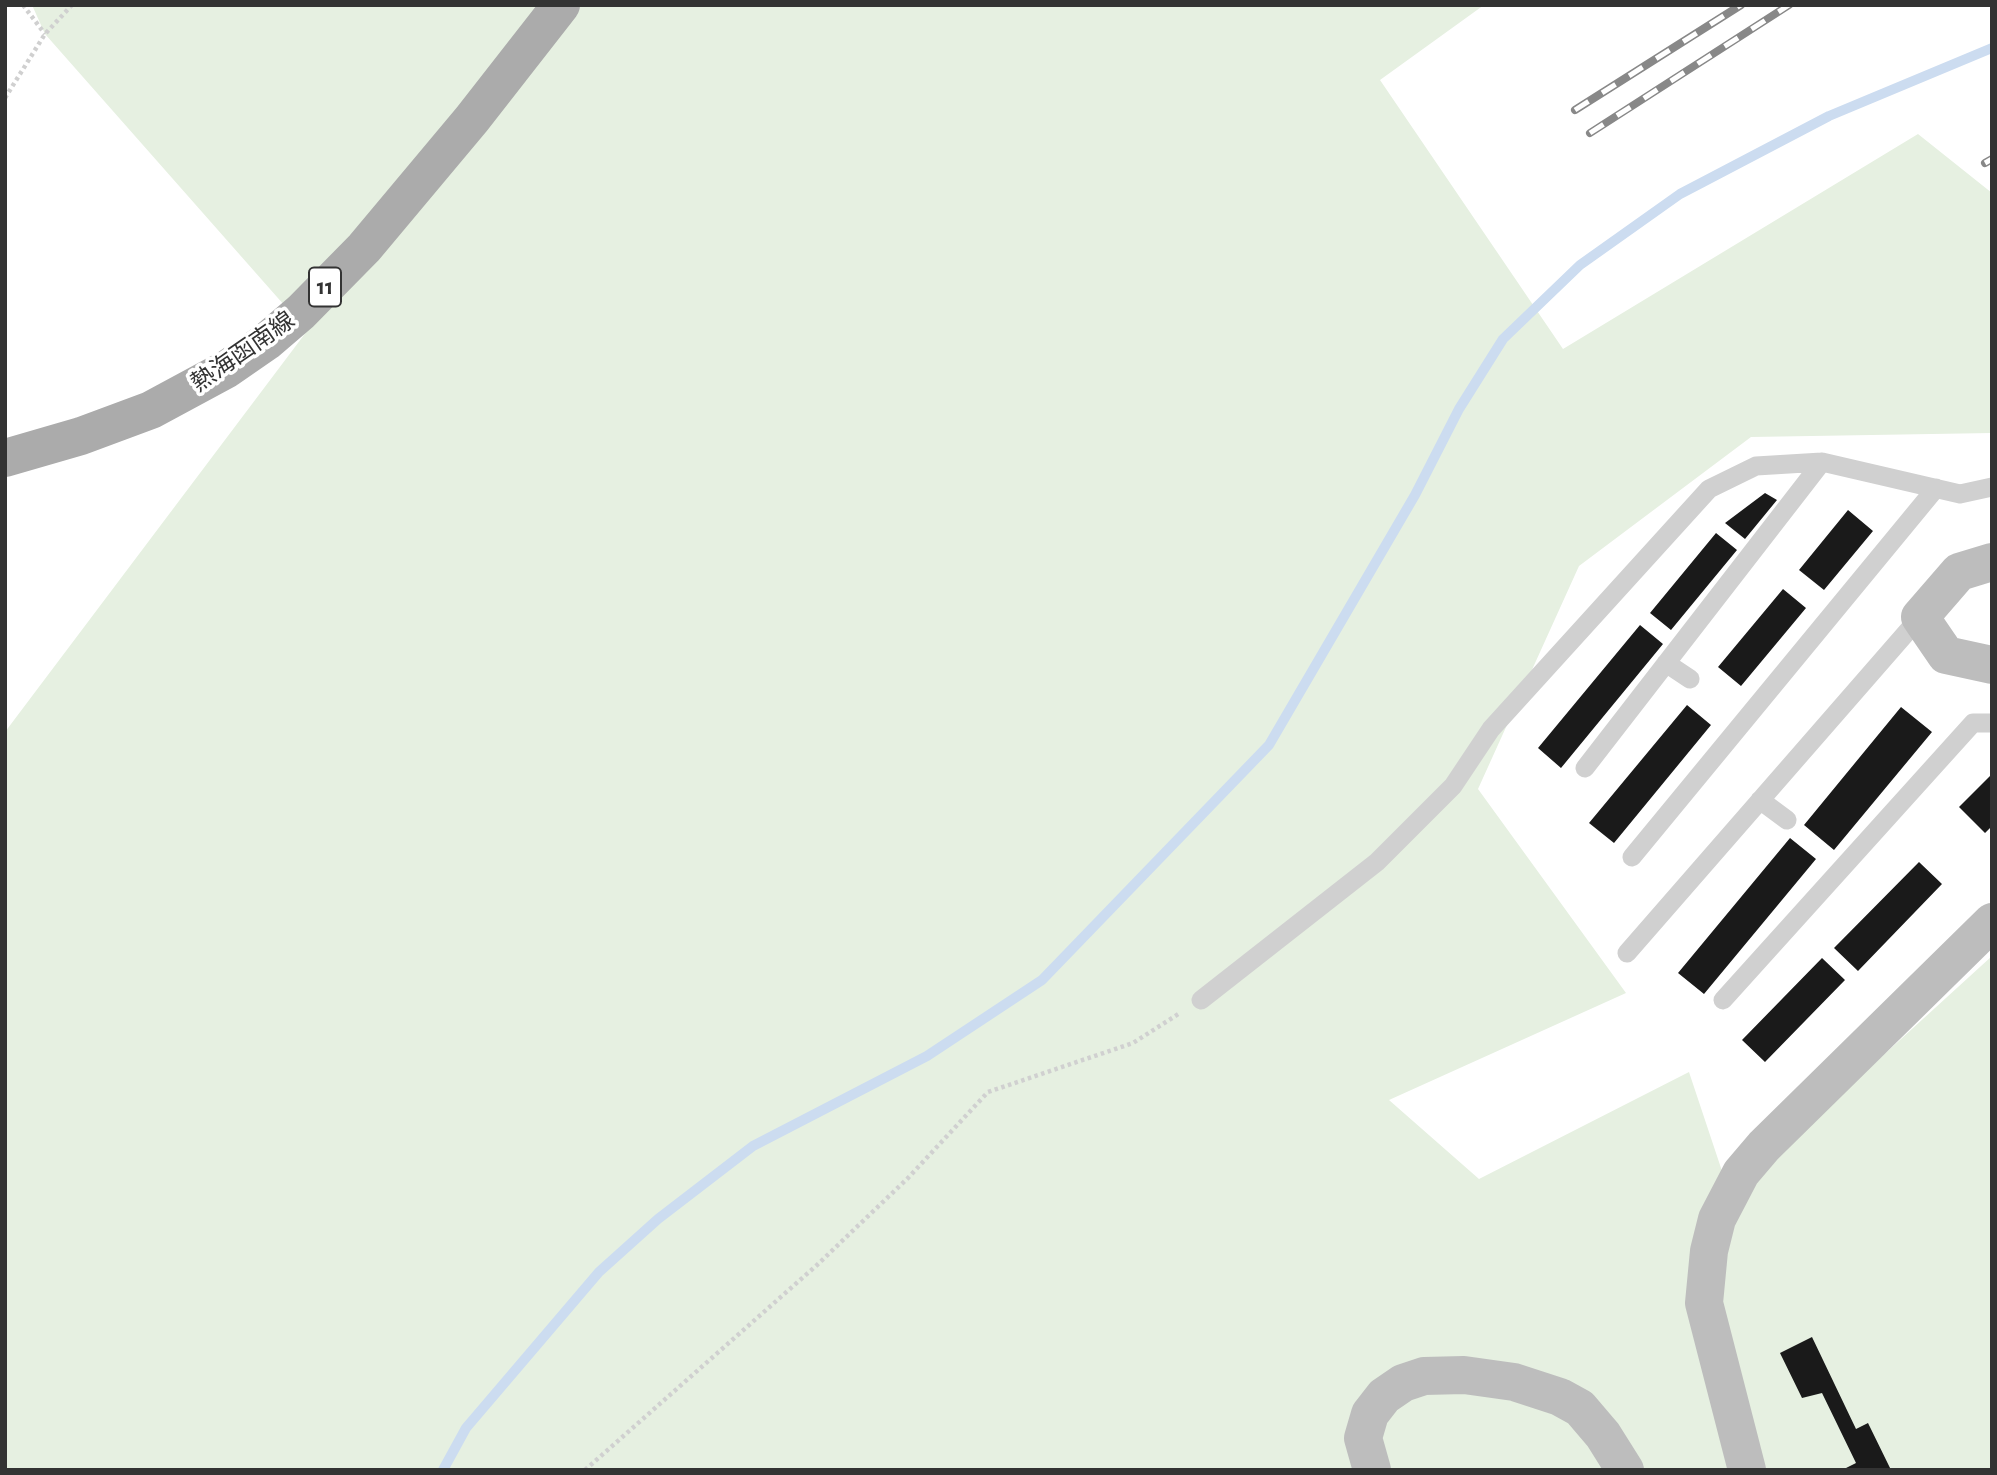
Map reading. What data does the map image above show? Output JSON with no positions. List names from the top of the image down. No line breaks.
{"streets":{"main road":["11","熱海函南線"]}}
